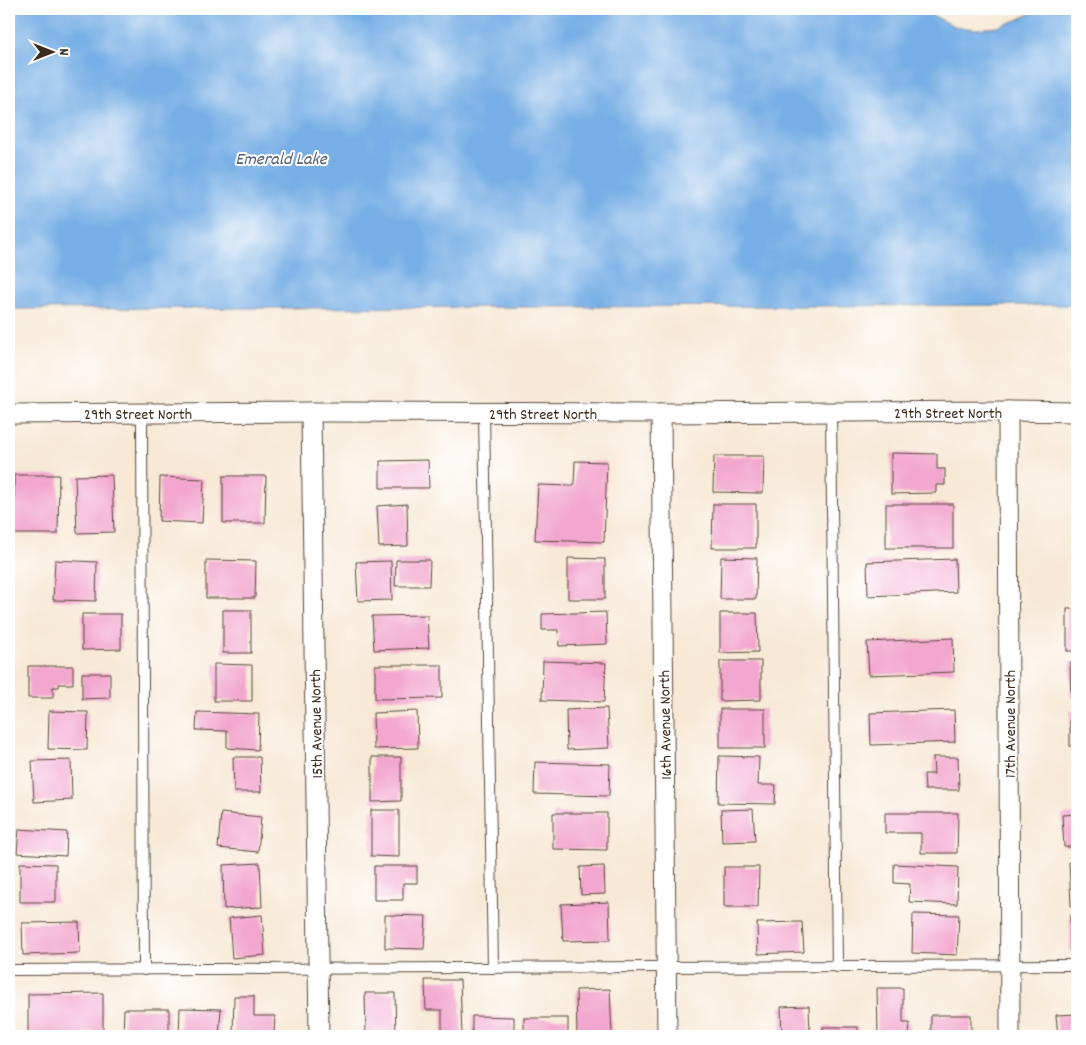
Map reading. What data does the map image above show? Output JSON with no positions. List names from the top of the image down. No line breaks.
{"streets":{"street":["29th Street North","15th Avenue North","17th Avenue North","16th Avenue North"]},"crossings":[["29th Street North","15th Avenue North"],["29th Street North","17th Avenue North"],["29th Street North","16th Avenue North"]],"water":["Emerald Lake"],"north":"right"}
